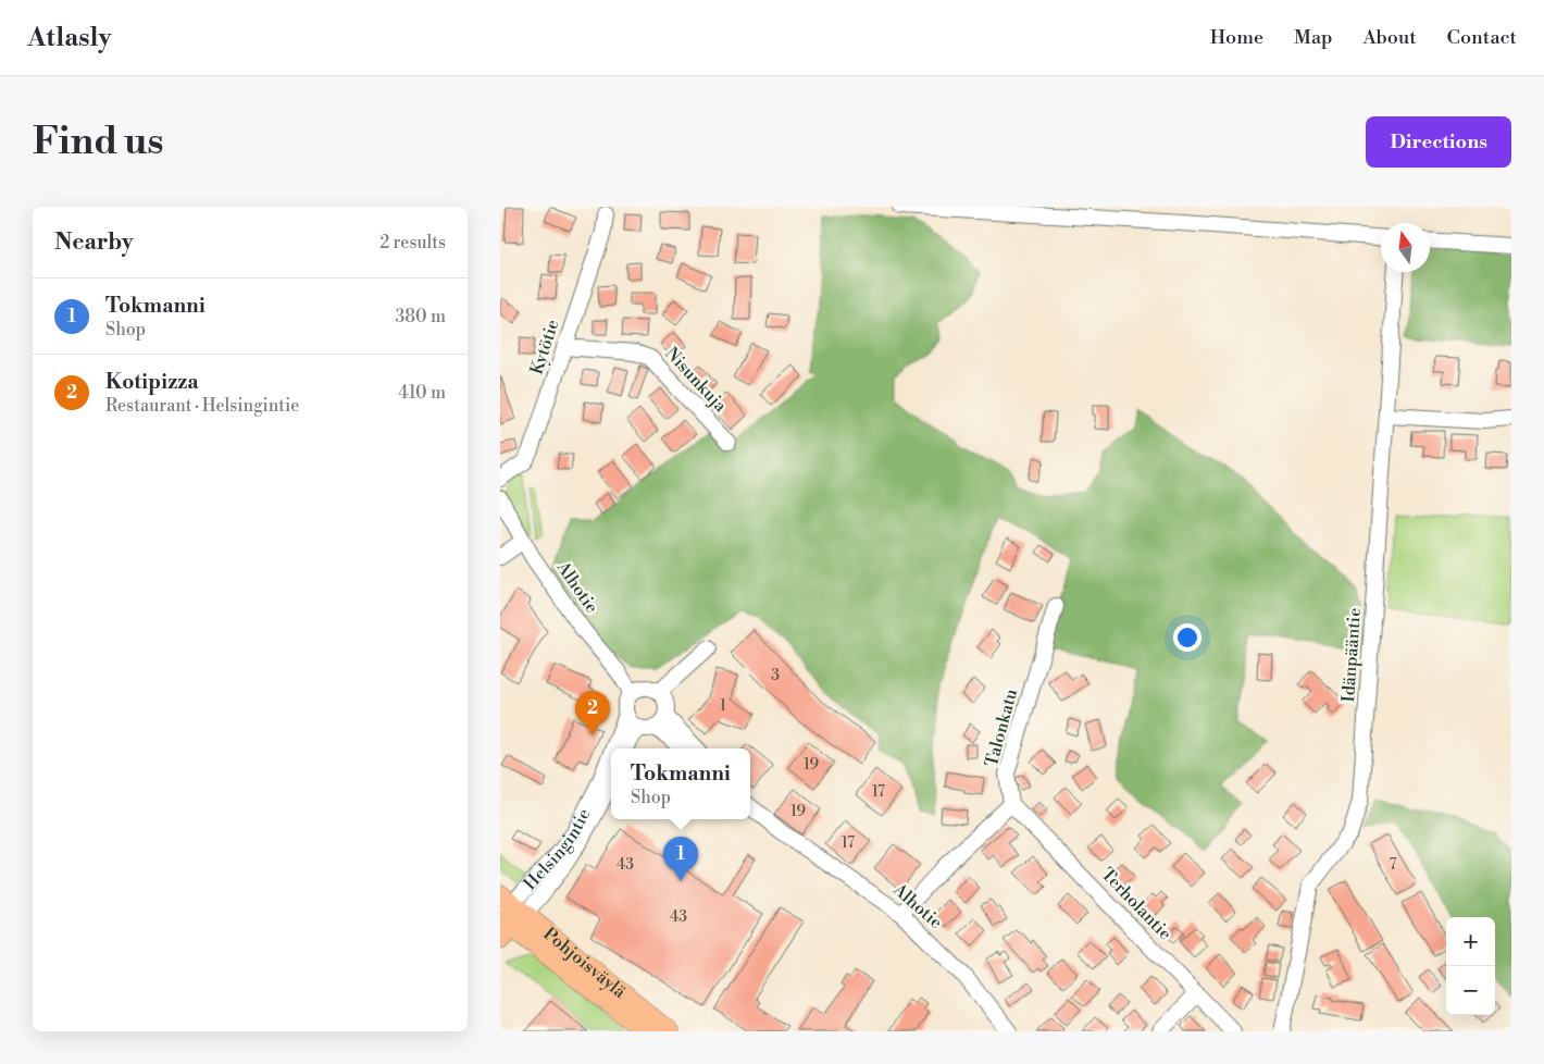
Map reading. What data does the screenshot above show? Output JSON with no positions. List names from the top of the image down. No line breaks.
{"streets":{"main road":["Pohjoisväylä"],"street":["Kytötie","Nisunkuja","Alhotie","Idänpääntie","Talonkatu","Helsingintie","Terholantie"]},"crossings":[["Kytötie","Nisunkuja"],["Alhotie","Helsingintie"],["Talonkatu","Terholantie"],["Helsingintie","Pohjoisväylä"]],"house_numbers":["3","1","19","17","19","17","43","7","43"],"north":"top","page":{"header":"Atlasly","nav":["Home","Map","About","Contact"],"buttons":"Directions","title":"Find us","heading":["Nearby","2 results"],"list":[{"mark":"1","name":"Tokmanni","note":"Shop","value":"380 m"},{"mark":"2","name":"Kotipizza","note":"Restaurant · Helsingintie","value":"410 m"}],"pins":["2","1"],"popup":["Tokmanni","Shop"],"map_buttons":["+","−"]}}
